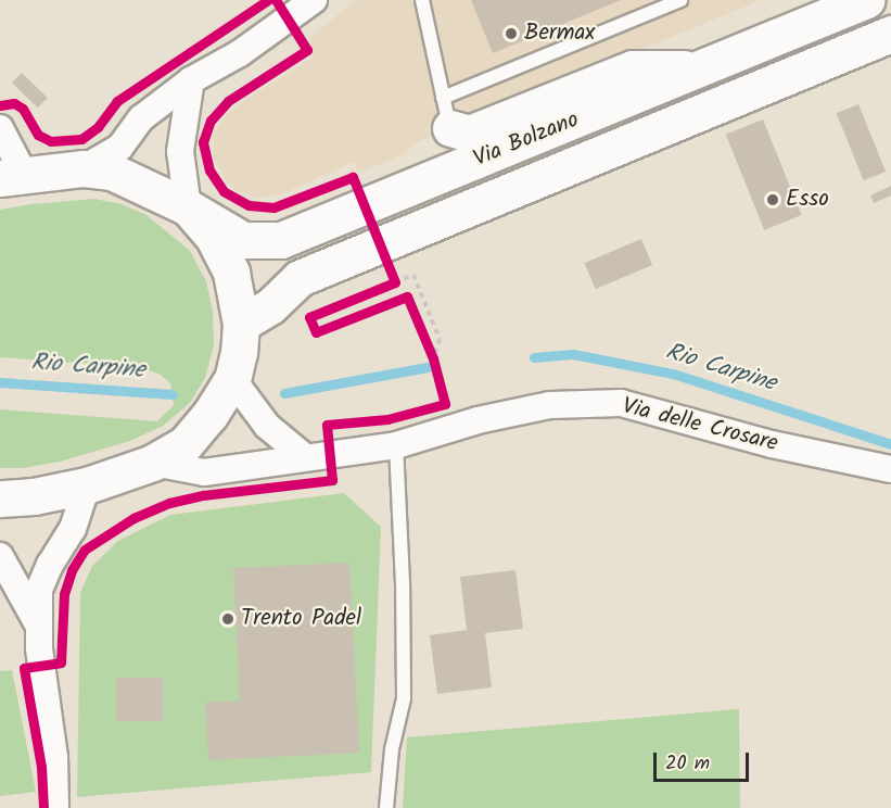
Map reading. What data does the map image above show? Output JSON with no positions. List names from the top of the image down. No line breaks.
{"streets":{"main road":["Via Bolzano"],"street":["Via delle Crosare"]},"water":["Rio Carpine"],"places":["Bermax","Esso","Trento Padel"],"scale_bar":"20 m"}
